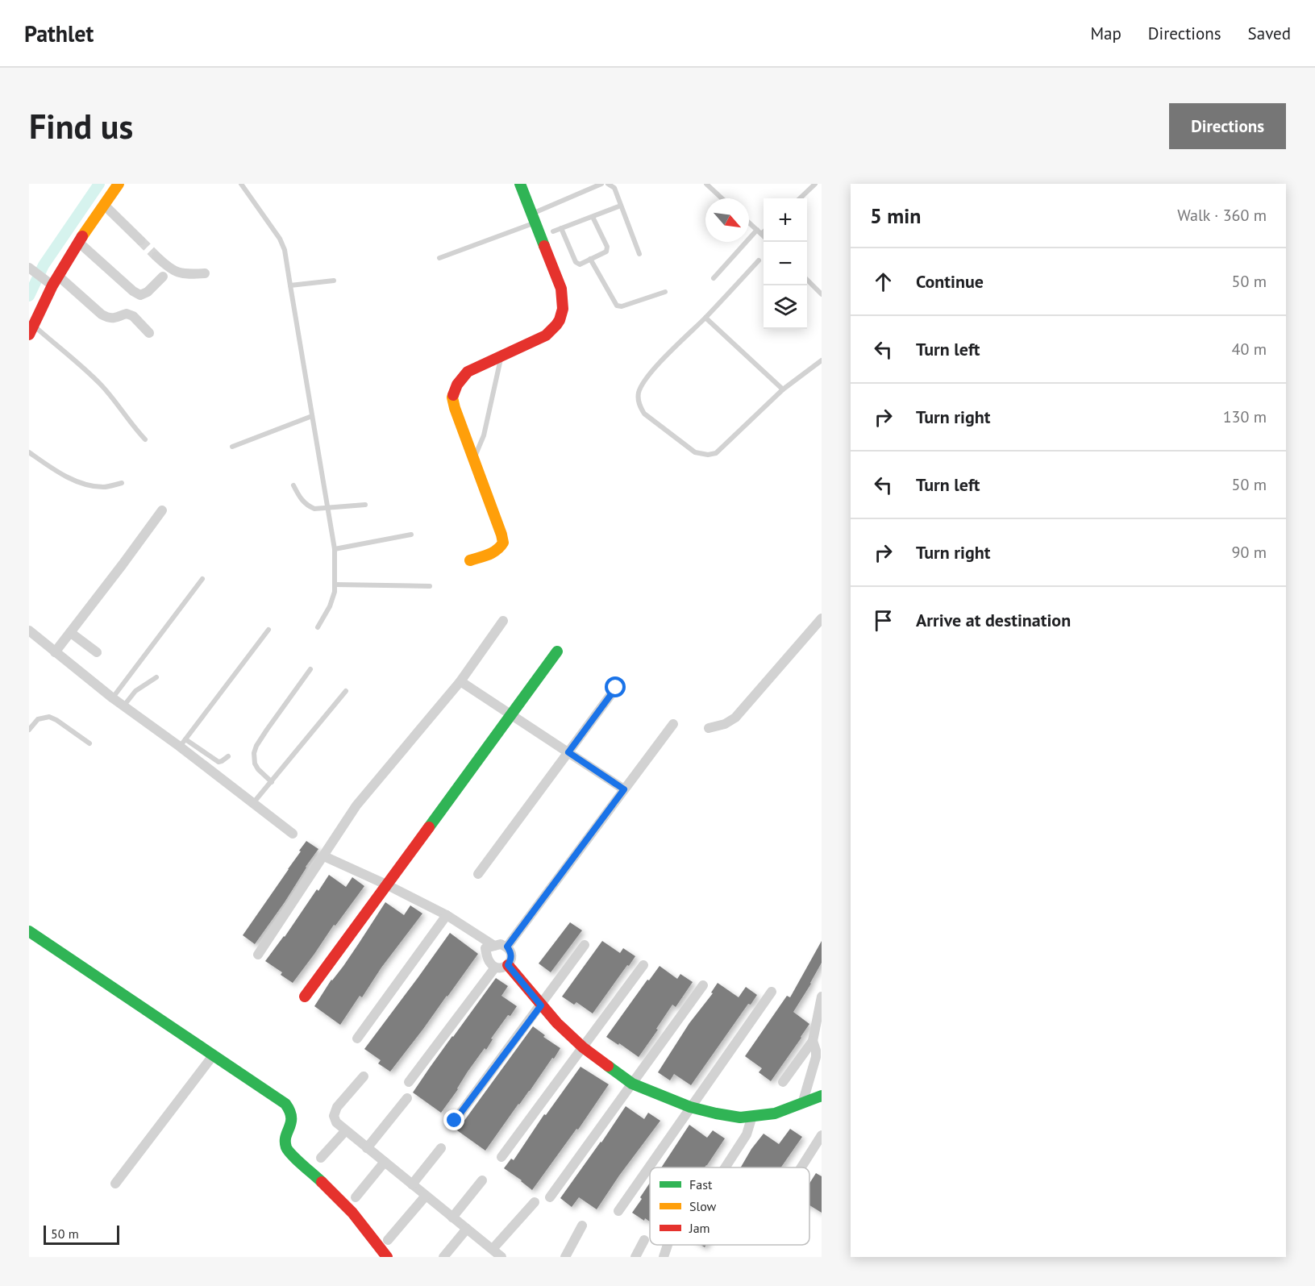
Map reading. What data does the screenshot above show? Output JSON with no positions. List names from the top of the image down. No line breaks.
{"legend":["Fast","Slow","Jam"],"scale_bar":"50 m","north":"bottom right","page":{"header":"Pathlet","nav":["Map","Directions","Saved"],"buttons":"Directions","title":"Find us","heading":["5 min","Walk · 360 m"],"map_buttons":["+","−"],"list":[["Continue","50 m"],["Turn left","40 m"],["Turn right","130 m"],["Turn left","50 m"],["Turn right","90 m"],"Arrive at destination"],"scale":"50 m"}}
